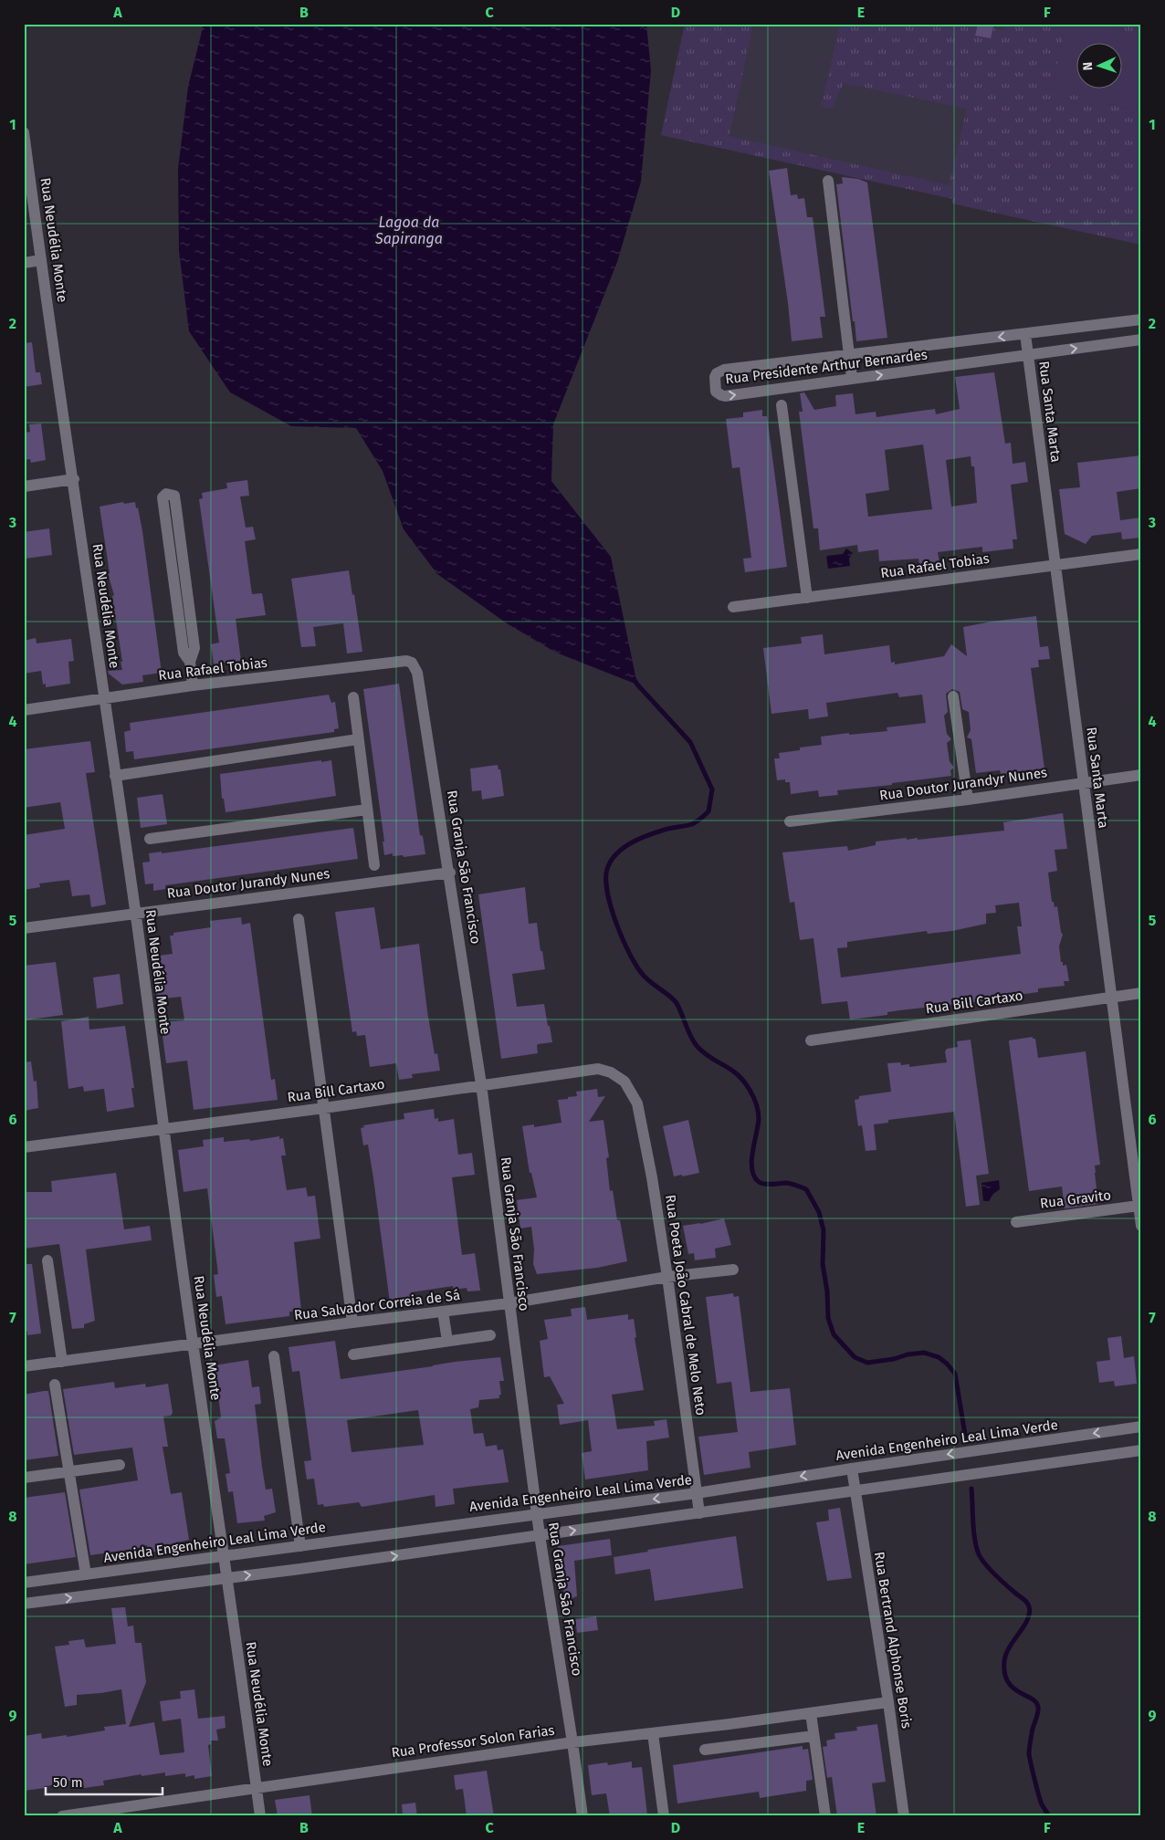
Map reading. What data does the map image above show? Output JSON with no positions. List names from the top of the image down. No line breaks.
{"streets":{"street":["Rua Neudélia Monte","Rua Presidente Arthur Bernardes","Rua Santa Marta","Rua Rafael Tobias","Rua Doutor Jurandyr Nunes","Rua Granja São Francisco","Rua Doutor Jurandy Nunes","Rua Bill Cartaxo","Rua Gravito","Rua Salvador Correia de Sá","Rua Poeta João Cabral de Melo Neto","Avenida Engenheiro Leal Lima Verde","Rua Bertrand Alphonse Boris","Rua Professor Solon Farias"]},"crossings":[["Rua Neudélia Monte","Rua Rafael Tobias"],["Rua Neudélia Monte","Rua Doutor Jurandy Nunes"],["Rua Neudélia Monte","Rua Bill Cartaxo"],["Rua Neudélia Monte","Rua Salvador Correia de Sá"],["Rua Neudélia Monte","Avenida Engenheiro Leal Lima Verde"],["Rua Neudélia Monte","Rua Professor Solon Farias"],["Rua Presidente Arthur Bernardes","Rua Santa Marta"],["Rua Santa Marta","Rua Rafael Tobias"],["Rua Santa Marta","Rua Doutor Jurandyr Nunes"],["Rua Santa Marta","Rua Bill Cartaxo"],["Rua Santa Marta","Rua Gravito"],["Rua Rafael Tobias","Rua Granja São Francisco"],["Rua Granja São Francisco","Rua Doutor Jurandy Nunes"],["Rua Granja São Francisco","Rua Bill Cartaxo"],["Rua Granja São Francisco","Rua Salvador Correia de Sá"],["Rua Granja São Francisco","Avenida Engenheiro Leal Lima Verde"],["Rua Granja São Francisco","Rua Professor Solon Farias"],["Rua Bill Cartaxo","Rua Poeta João Cabral de Melo Neto"],["Rua Salvador Correia de Sá","Rua Poeta João Cabral de Melo Neto"],["Rua Poeta João Cabral de Melo Neto","Avenida Engenheiro Leal Lima Verde"],["Avenida Engenheiro Leal Lima Verde","Rua Bertrand Alphonse Boris"],["Rua Bertrand Alphonse Boris","Rua Professor Solon Farias"]],"water":["Lagoa da Sapiranga"],"scale_bar":"50 m","north":"left","grid":{"columns":["A","B","C","D","E","F"],"rows":["1","2","3","4","5","6","7","8","9"]}}
